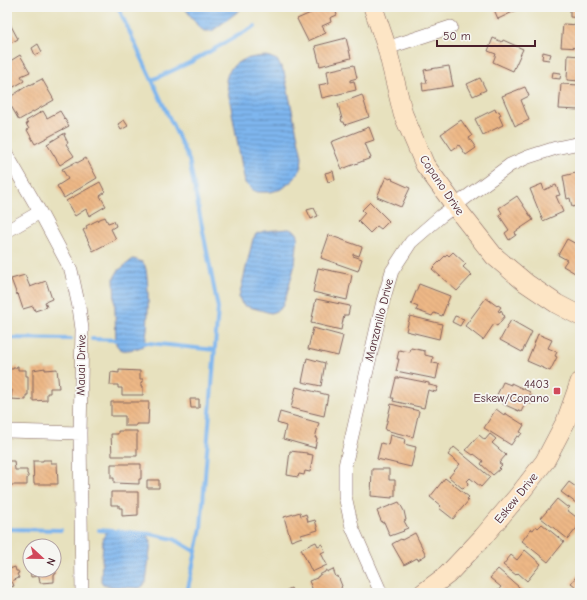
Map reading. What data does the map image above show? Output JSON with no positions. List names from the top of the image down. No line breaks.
{"streets":{"street":["Copano Drive","Manzanillo Drive","Mauai Drive","Eskew Drive"]},"crossings":[["Copano Drive","Manzanillo Drive"]],"places":{"transit":["4403 Eskew/Copano"]},"scale_bar":"50 m","north":"right"}
